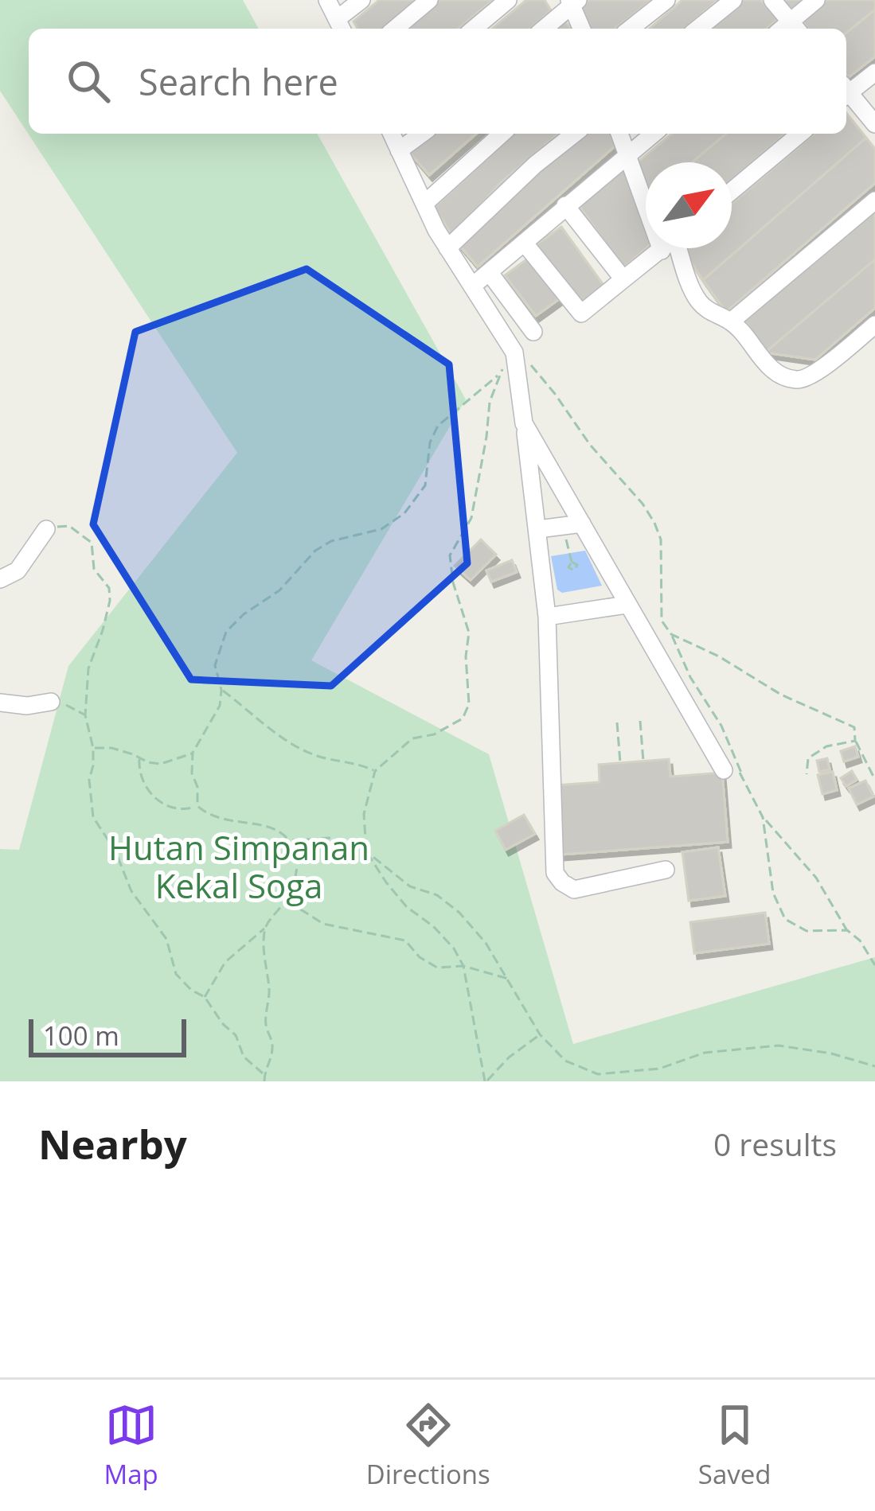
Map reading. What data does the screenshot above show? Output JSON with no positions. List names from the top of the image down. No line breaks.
{"parks":["Hutan Simpanan Kekal Soga"],"scale_bar":"100 m","north":"top right","page":{"search":"Search here","scale":"100 m","heading":["Nearby","0 results"],"nav":["Map","Directions","Saved"]}}
